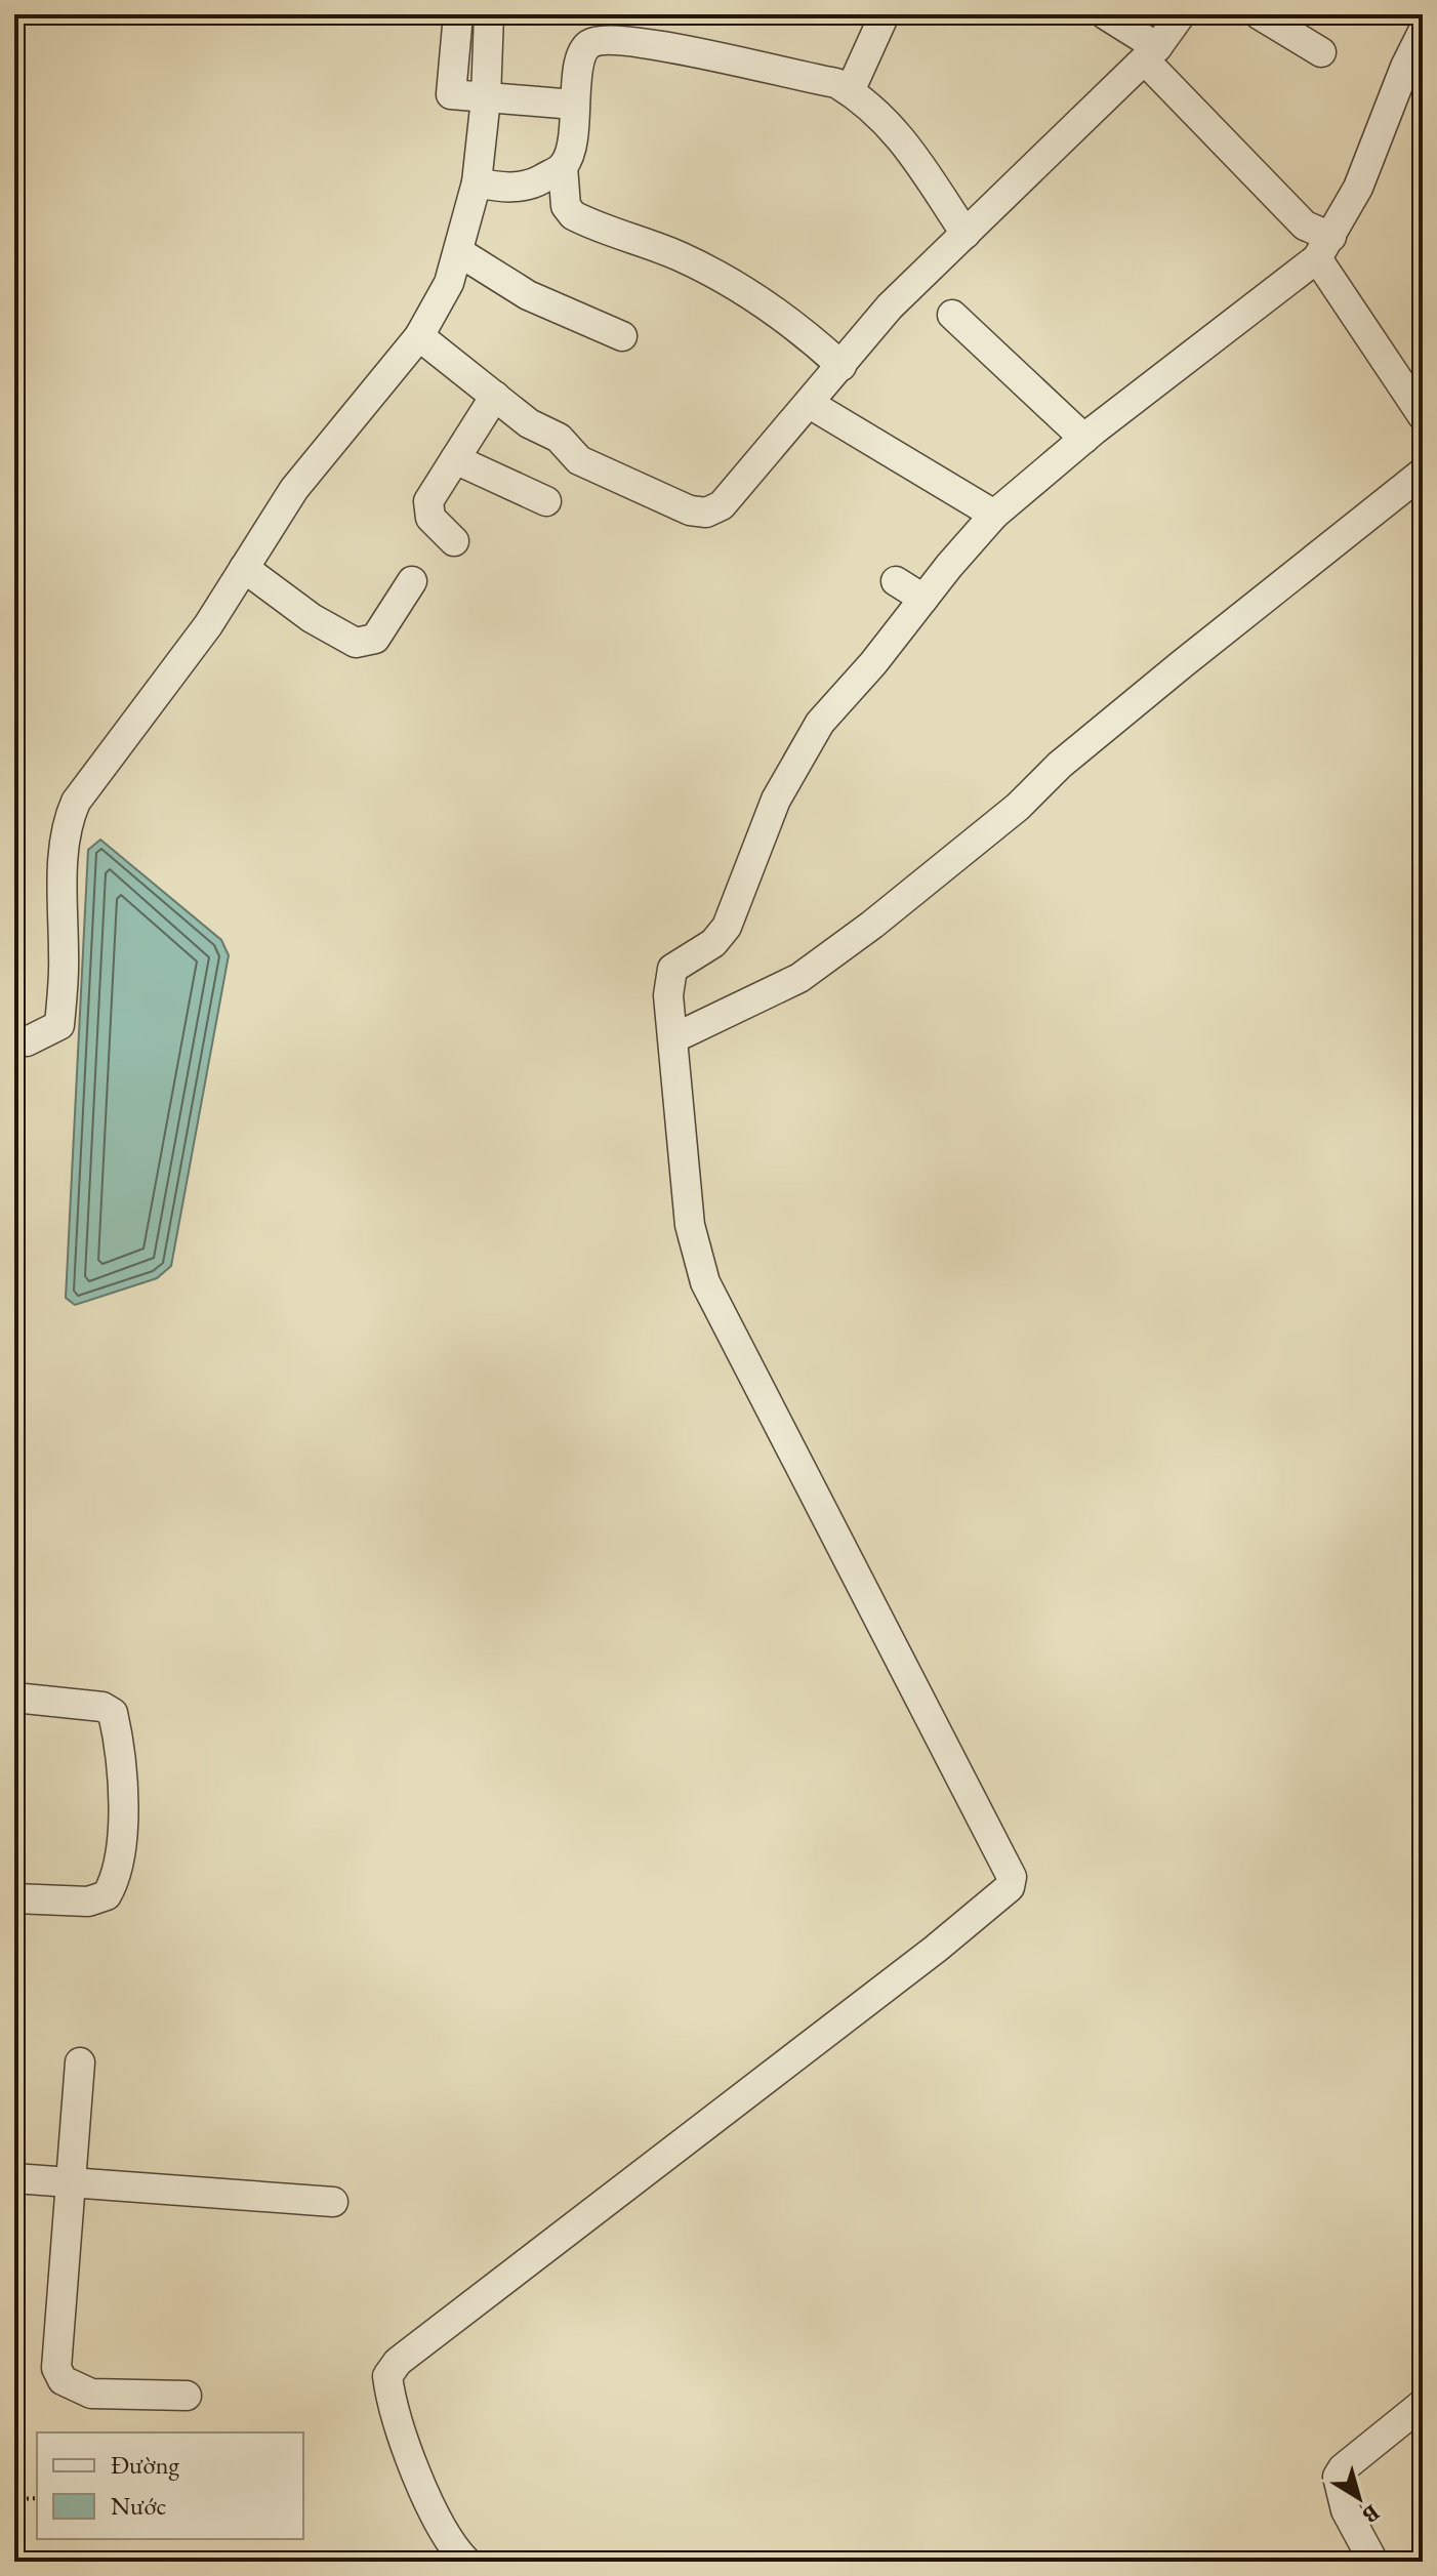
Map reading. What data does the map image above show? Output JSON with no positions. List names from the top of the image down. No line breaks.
{"legend":["Đường","Nước"],"north":"bottom right"}
